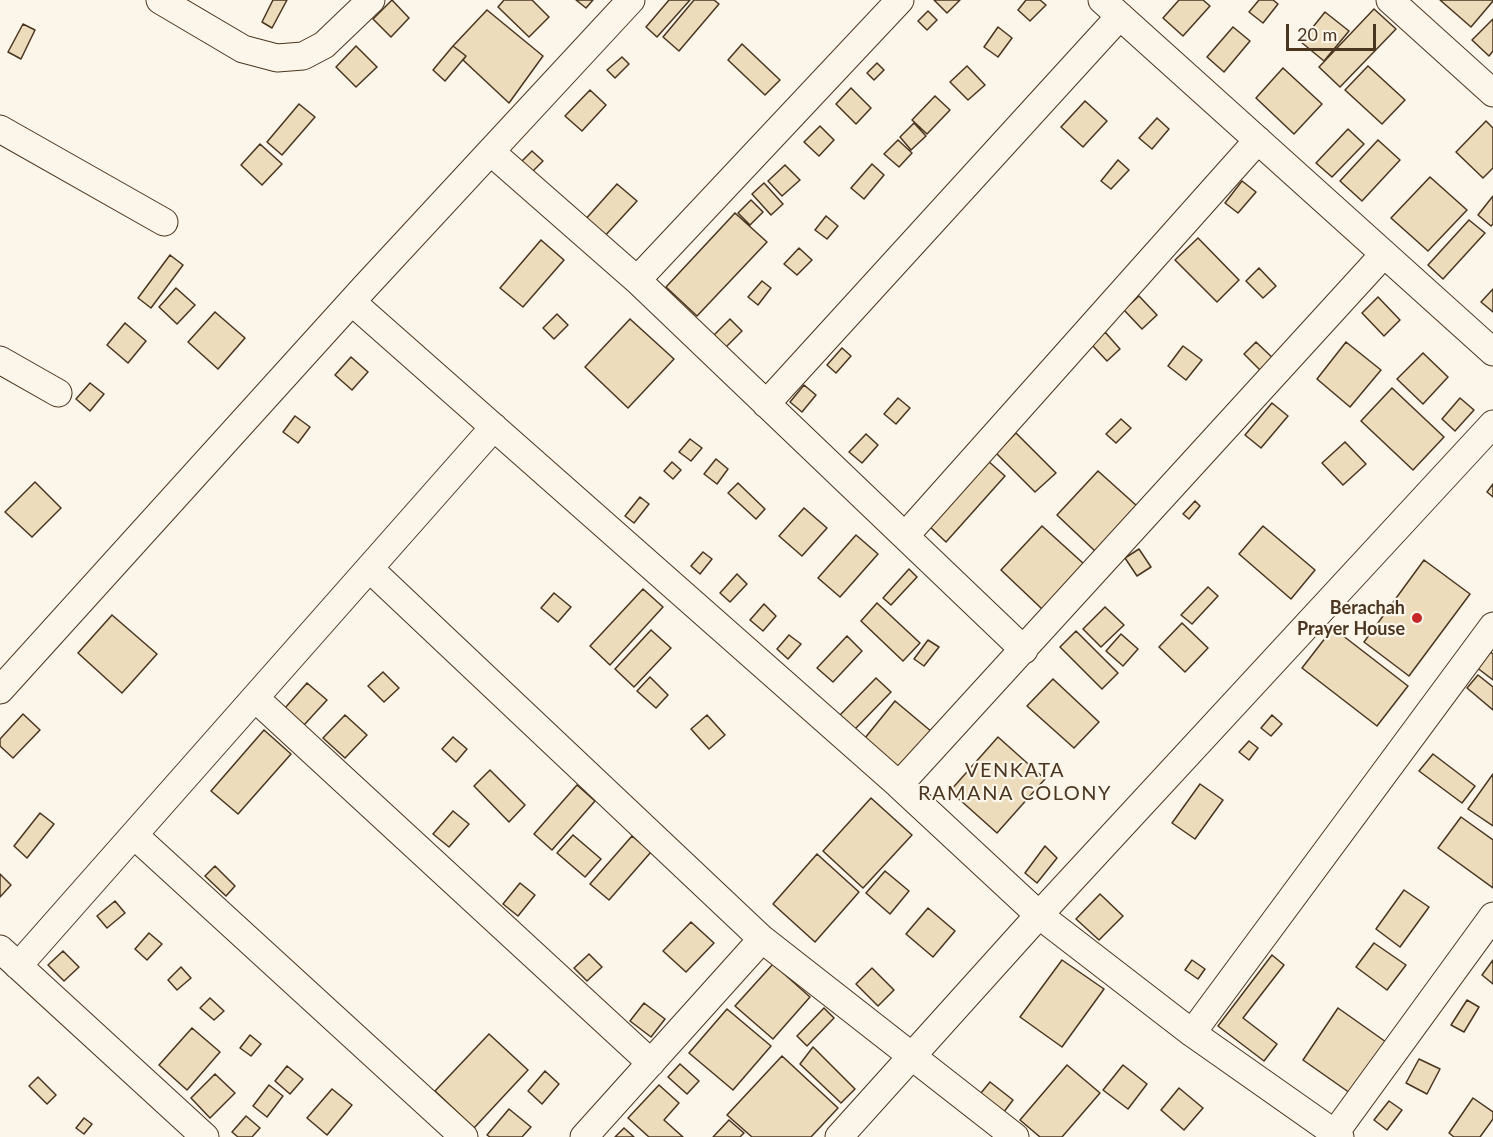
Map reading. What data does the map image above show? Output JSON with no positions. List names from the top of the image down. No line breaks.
{"districts":["VENKATA RAMANA COLONY"],"places":["Berachah Prayer House"],"scale_bar":"20 m"}
